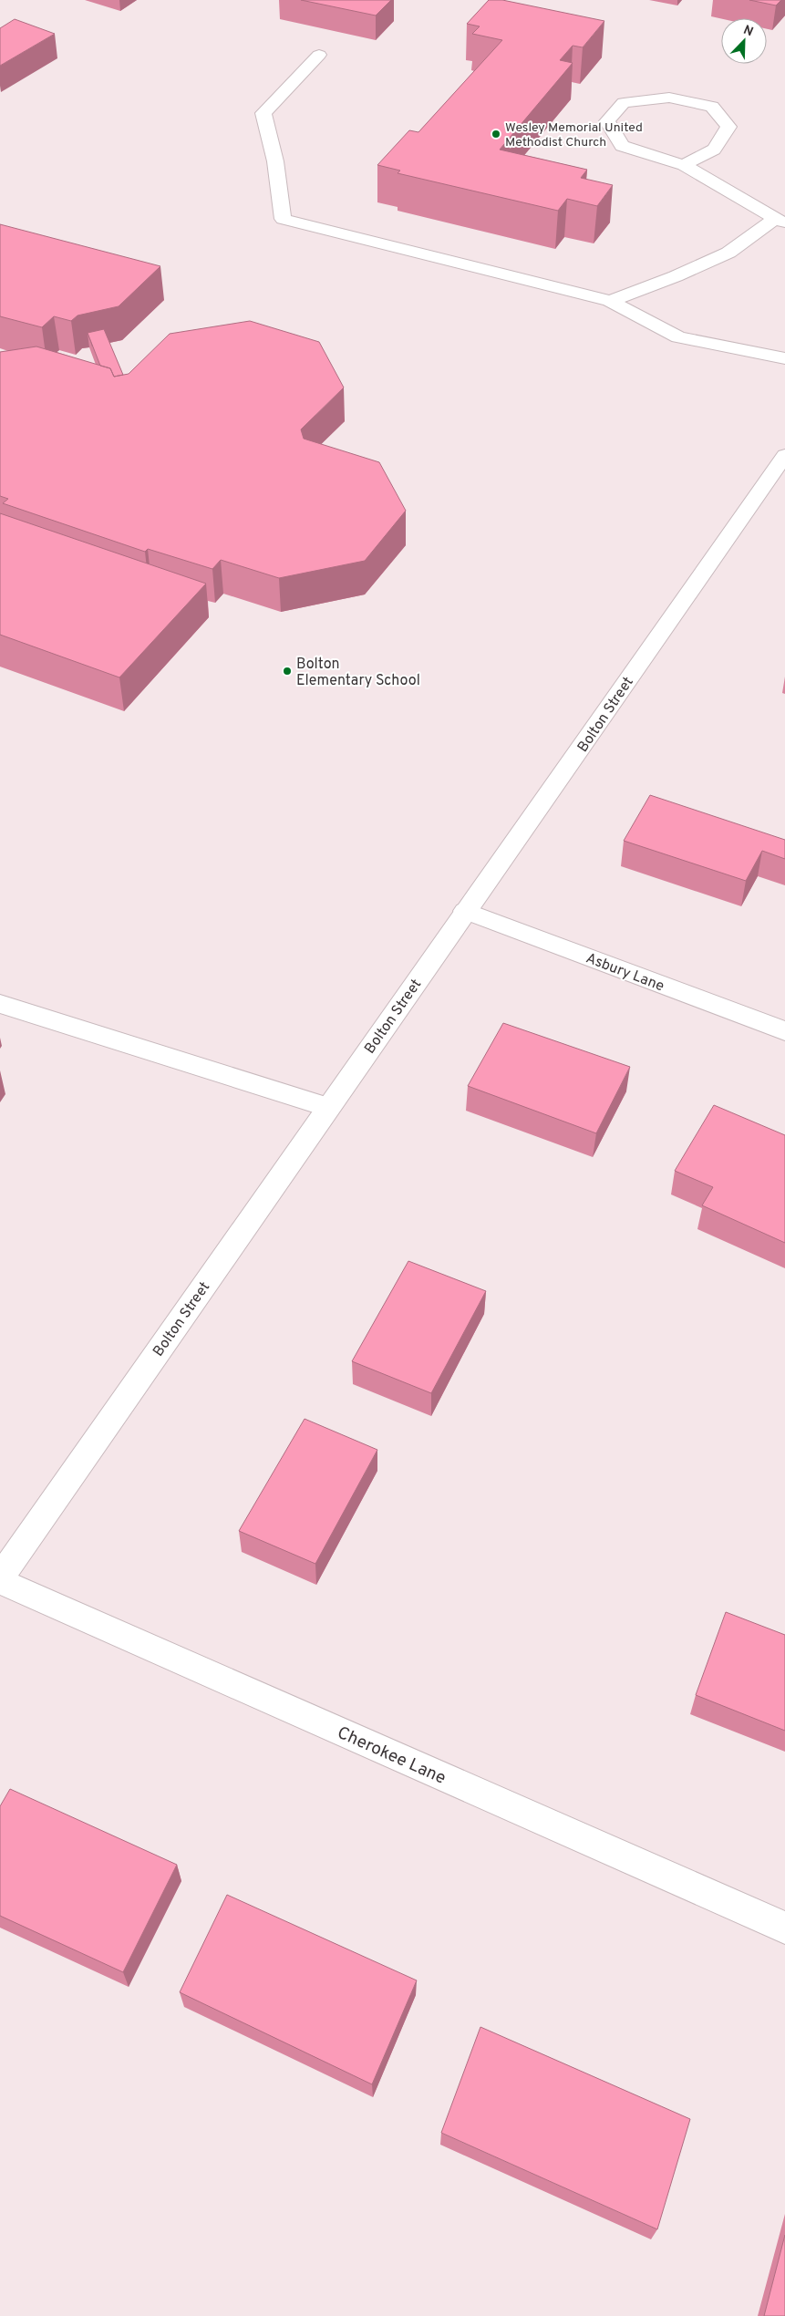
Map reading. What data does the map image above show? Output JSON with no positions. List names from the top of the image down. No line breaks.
{"streets":{"street":["Bolton Street","Asbury Lane","Cherokee Lane"]},"crossings":[["Bolton Street","Asbury Lane"]],"places":["Wesley Memorial United Methodist Church","Bolton Elementary School"],"north":"top right"}
